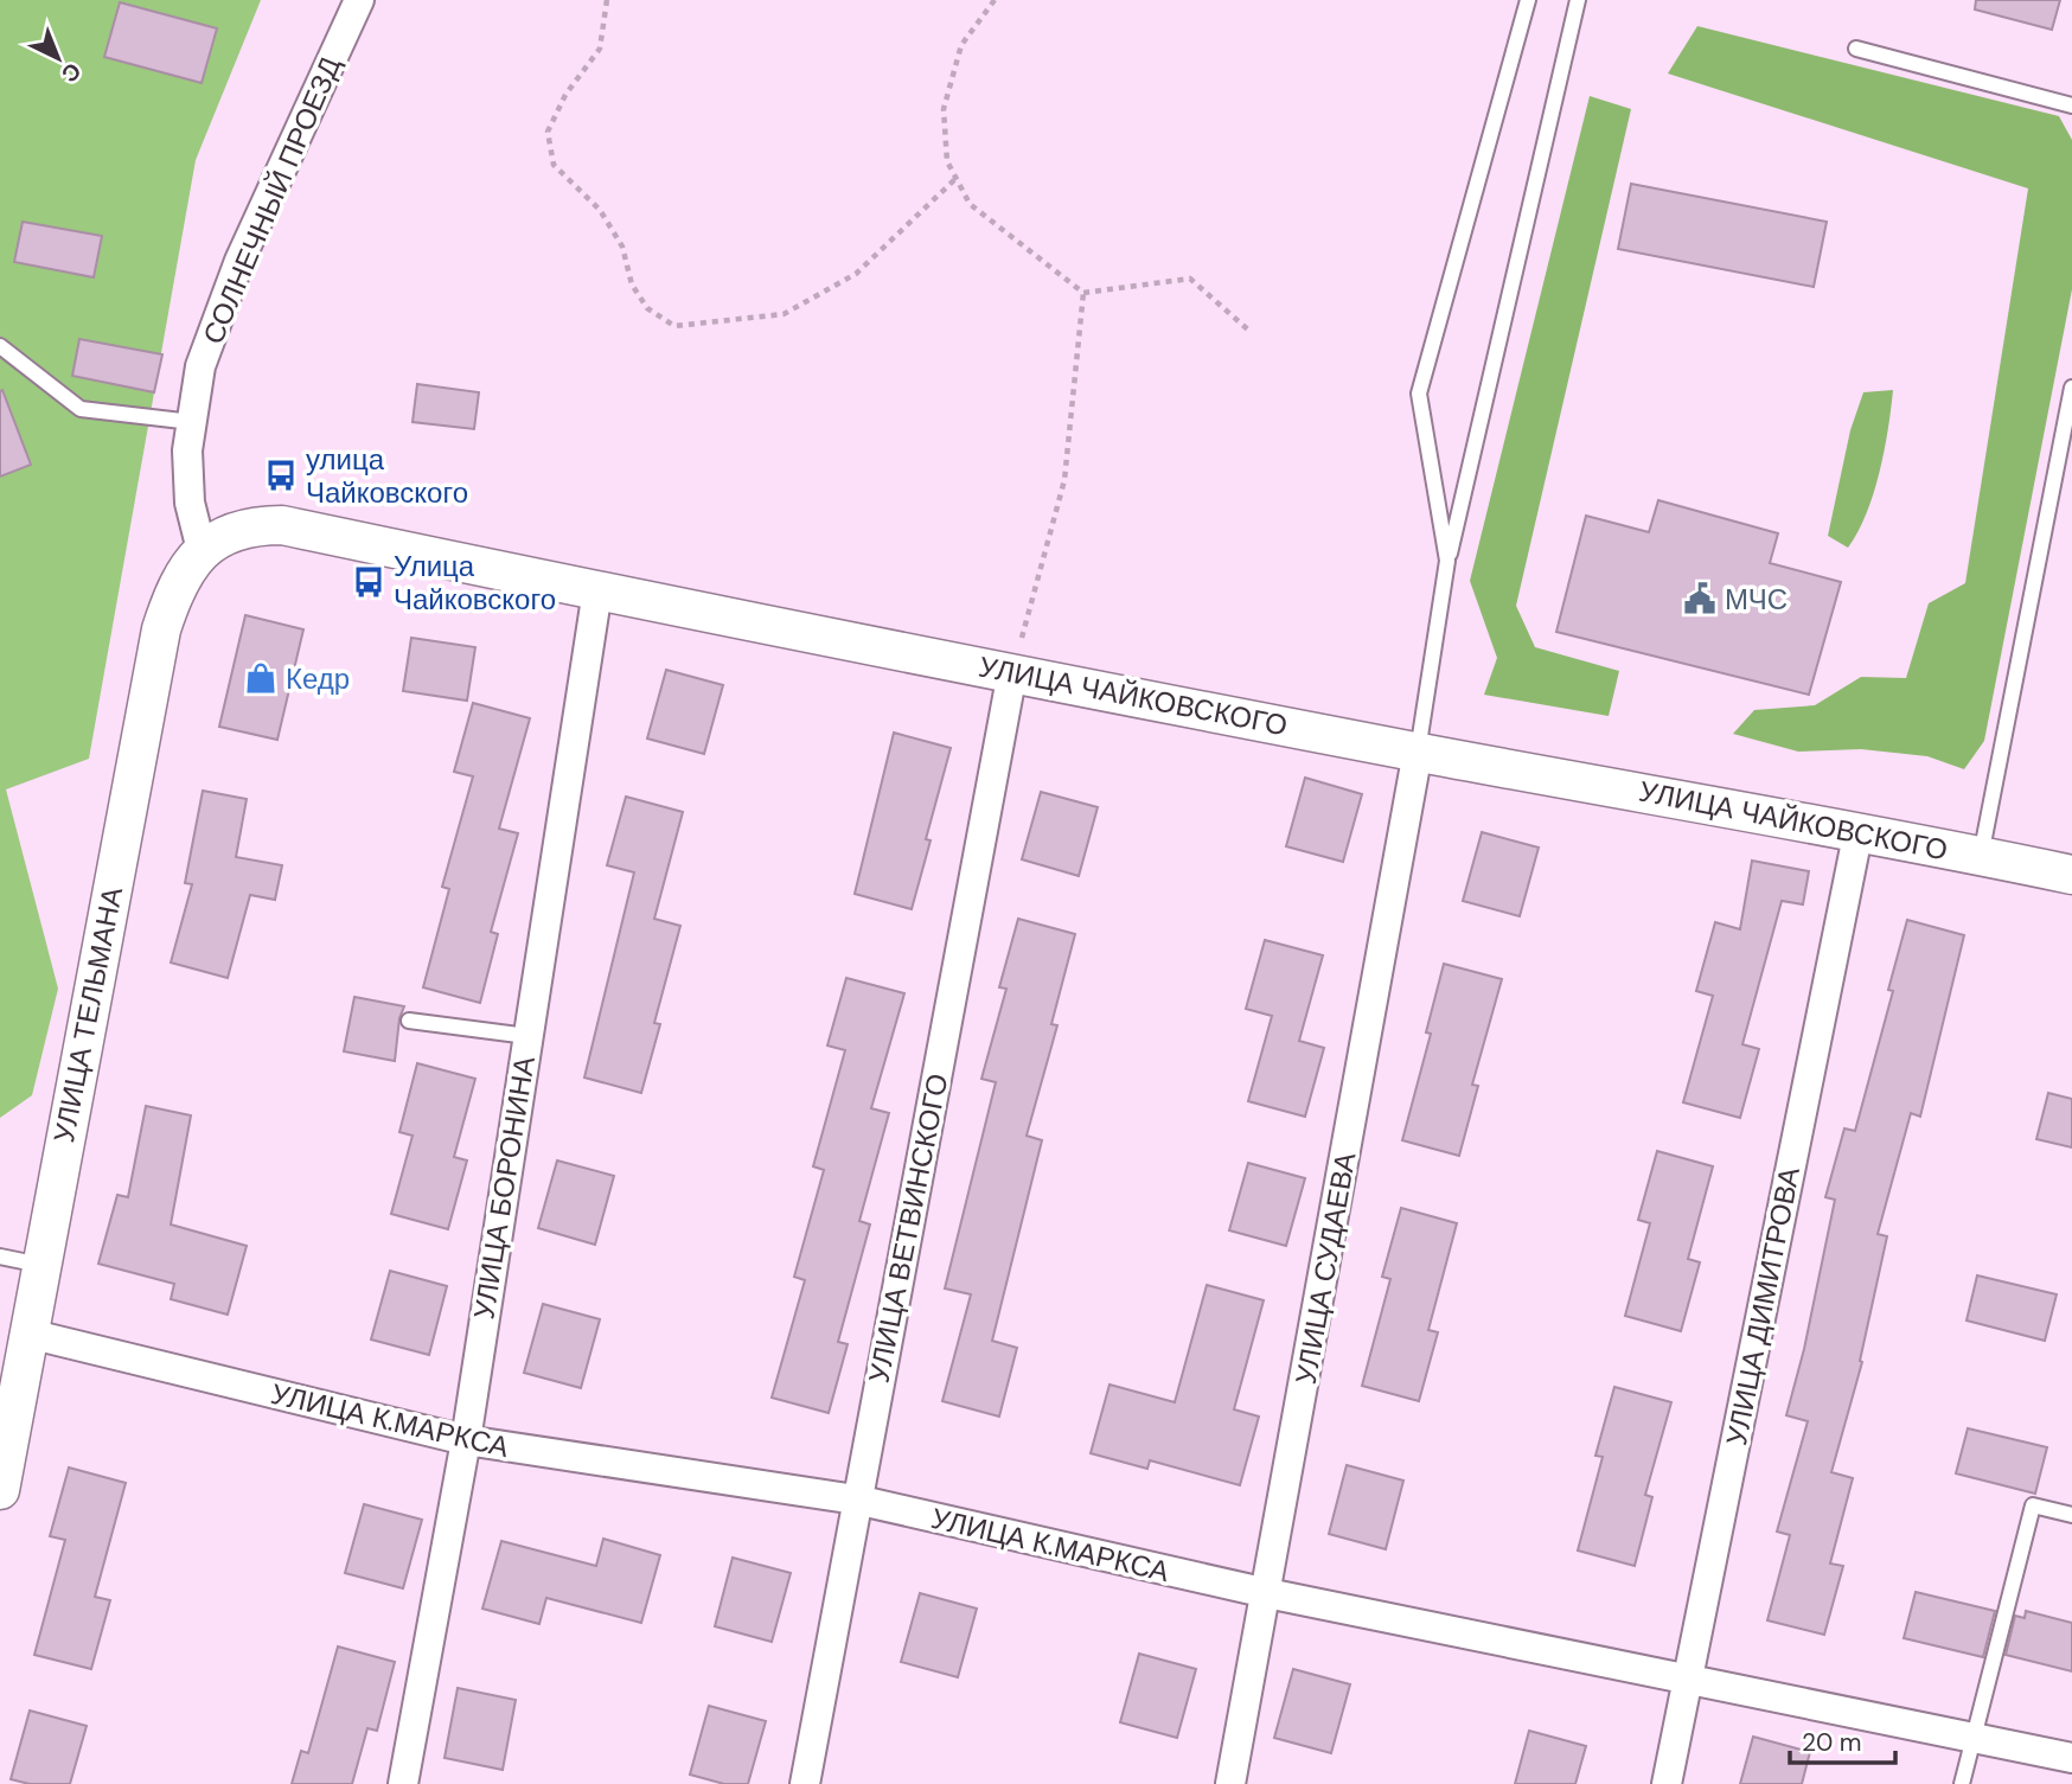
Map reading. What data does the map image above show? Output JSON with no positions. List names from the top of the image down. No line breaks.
{"streets":{"street":["СОЛНЕЧНЫЙ ПРОЕЗД","УЛИЦА ЧАЙКОВСКОГО","УЛИЦА ТЕЛЬМАНА","УЛИЦА БОРОНИНА","УЛИЦА ВЕТВИНСКОГО","УЛИЦА СУДАЕВА","УЛИЦА ДИМИТРОВА","УЛИЦА К.МАРКСА"]},"crossings":[["СОЛНЕЧНЫЙ ПРОЕЗД","УЛИЦА ЧАЙКОВСКОГО"],["СОЛНЕЧНЫЙ ПРОЕЗД","УЛИЦА ТЕЛЬМАНА"],["УЛИЦА ЧАЙКОВСКОГО","УЛИЦА ТЕЛЬМАНА"],["УЛИЦА ЧАЙКОВСКОГО","УЛИЦА БОРОНИНА"],["УЛИЦА ЧАЙКОВСКОГО","УЛИЦА ВЕТВИНСКОГО"],["УЛИЦА ЧАЙКОВСКОГО","УЛИЦА СУДАЕВА"],["УЛИЦА ЧАЙКОВСКОГО","УЛИЦА ДИМИТРОВА"],["УЛИЦА ТЕЛЬМАНА","УЛИЦА К.МАРКСА"],["УЛИЦА БОРОНИНА","УЛИЦА К.МАРКСА"],["УЛИЦА ВЕТВИНСКОГО","УЛИЦА К.МАРКСА"],["УЛИЦА СУДАЕВА","УЛИЦА К.МАРКСА"],["УЛИЦА ДИМИТРОВА","УЛИЦА К.МАРКСА"]],"places":{"bus stop":["улица Чайковского","Улица Чайковского"],"public building":["МЧС"],"shop":["Кедр"]},"scale_bar":"20 m","north":"bottom right"}
